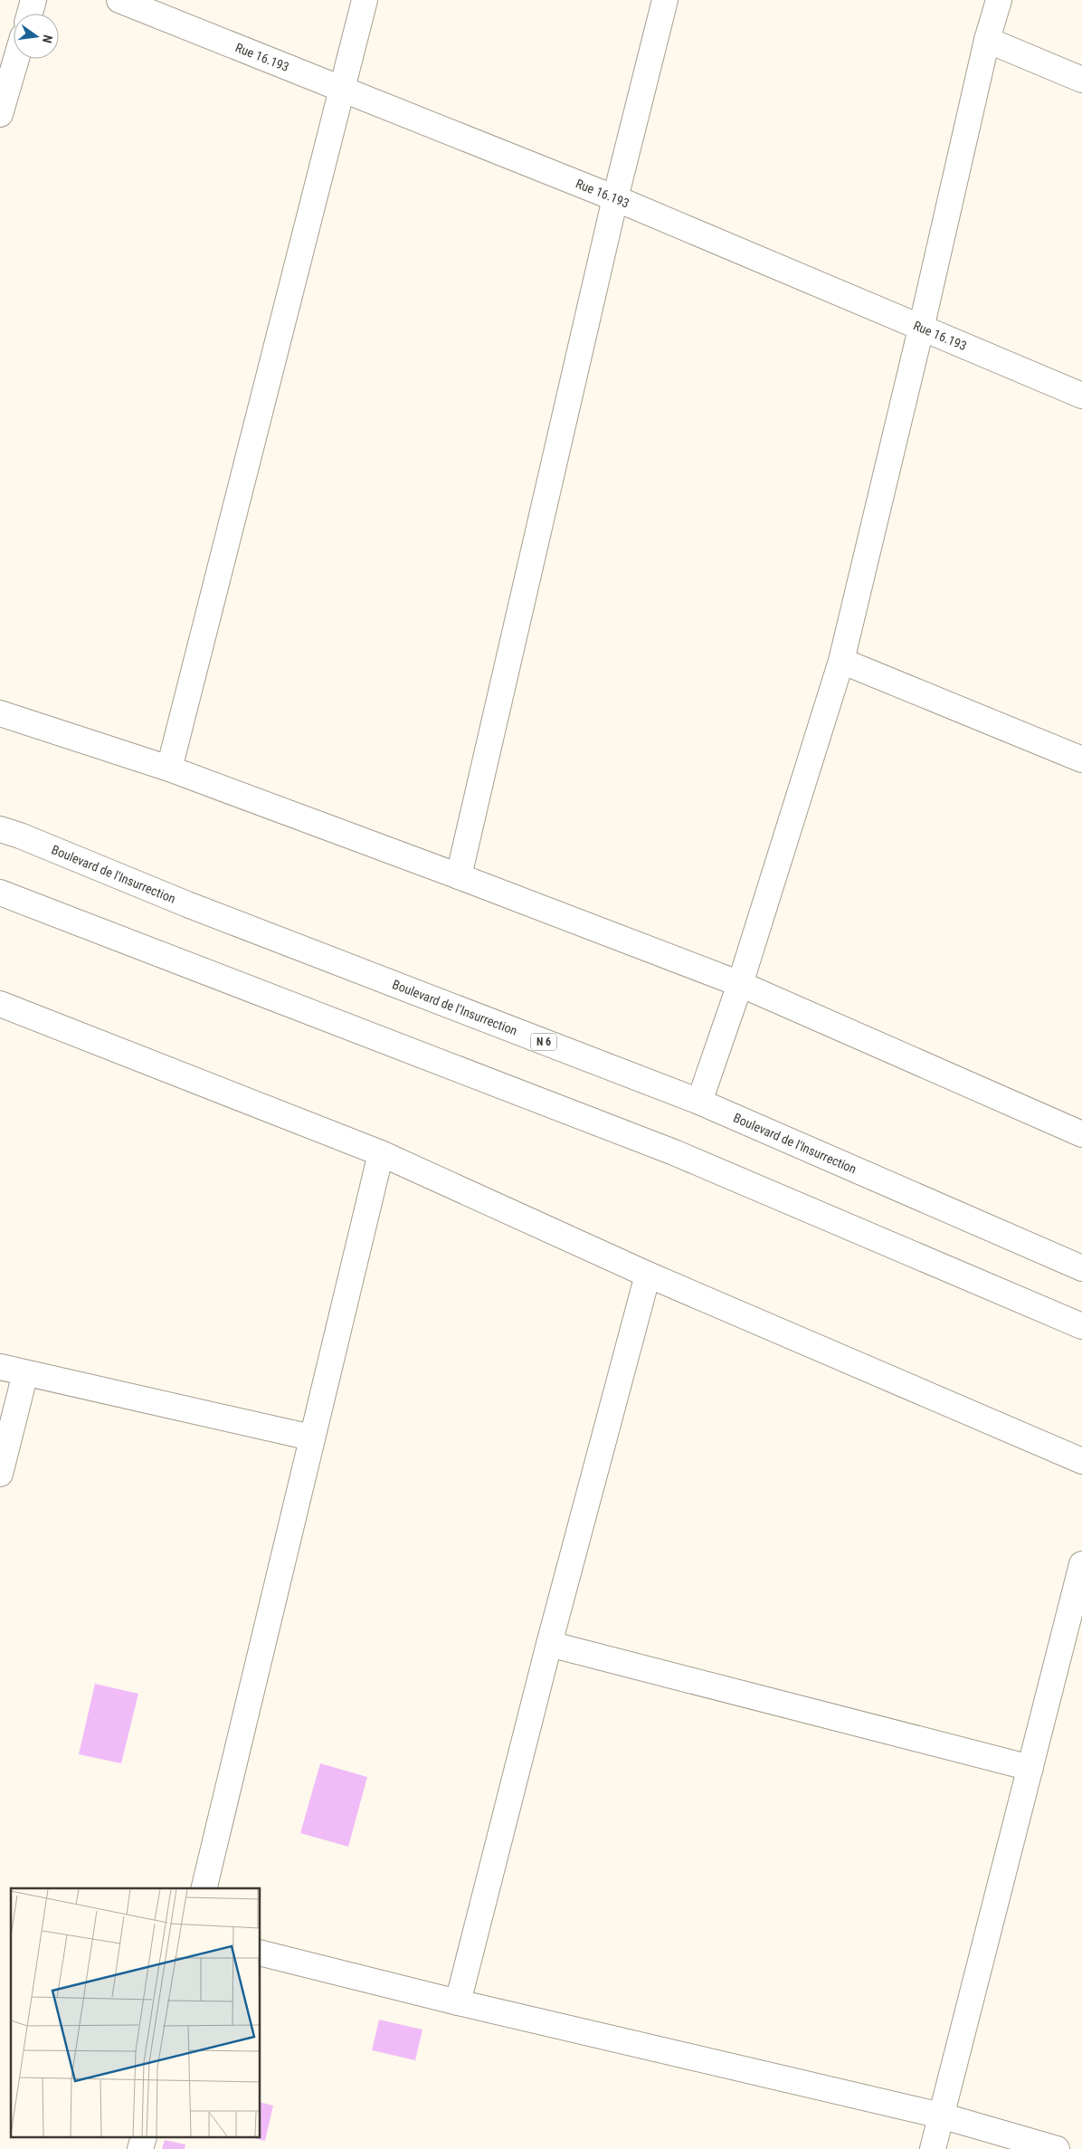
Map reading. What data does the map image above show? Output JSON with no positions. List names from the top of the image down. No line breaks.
{"streets":{"street":["Rue 16.193","Boulevard de l'Insurrection","N 6"]},"north":"right"}
